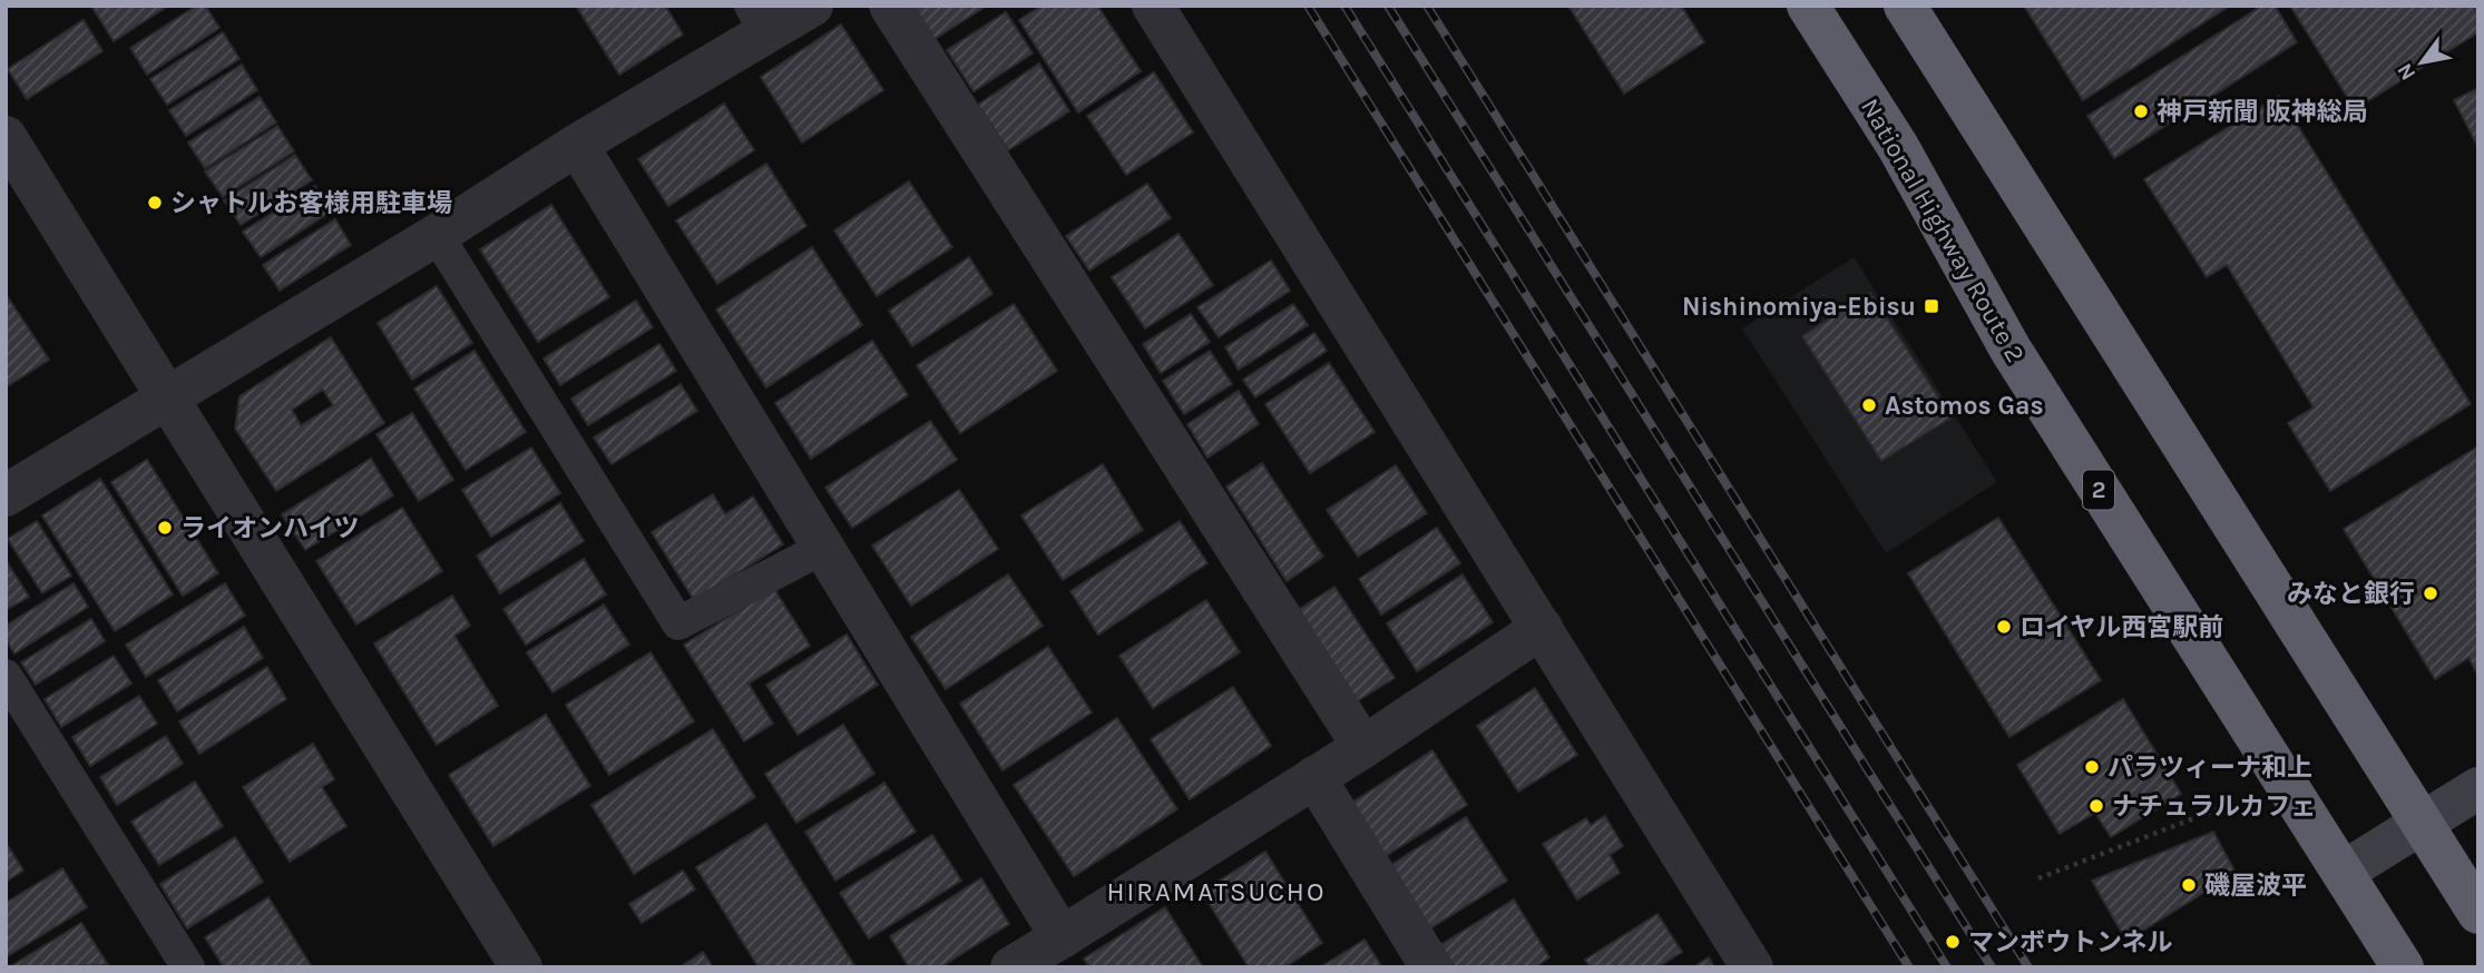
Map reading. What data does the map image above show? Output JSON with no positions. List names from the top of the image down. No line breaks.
{"streets":{"highway":["National Highway Route 2","2"]},"districts":["HIRAMATSUCHO"],"places":{"other":["神戸新聞 阪神総局","シャトルお客様用駐車場","Astomos Gas","ライオンハイツ","みなと銀行","ロイヤル西宮駅前","パラツィーナ和上","ナチュラルカフェ","磯屋波平","マンボウトンネル"],"transit":["Nishinomiya-Ebisu"]},"north":"bottom left"}
